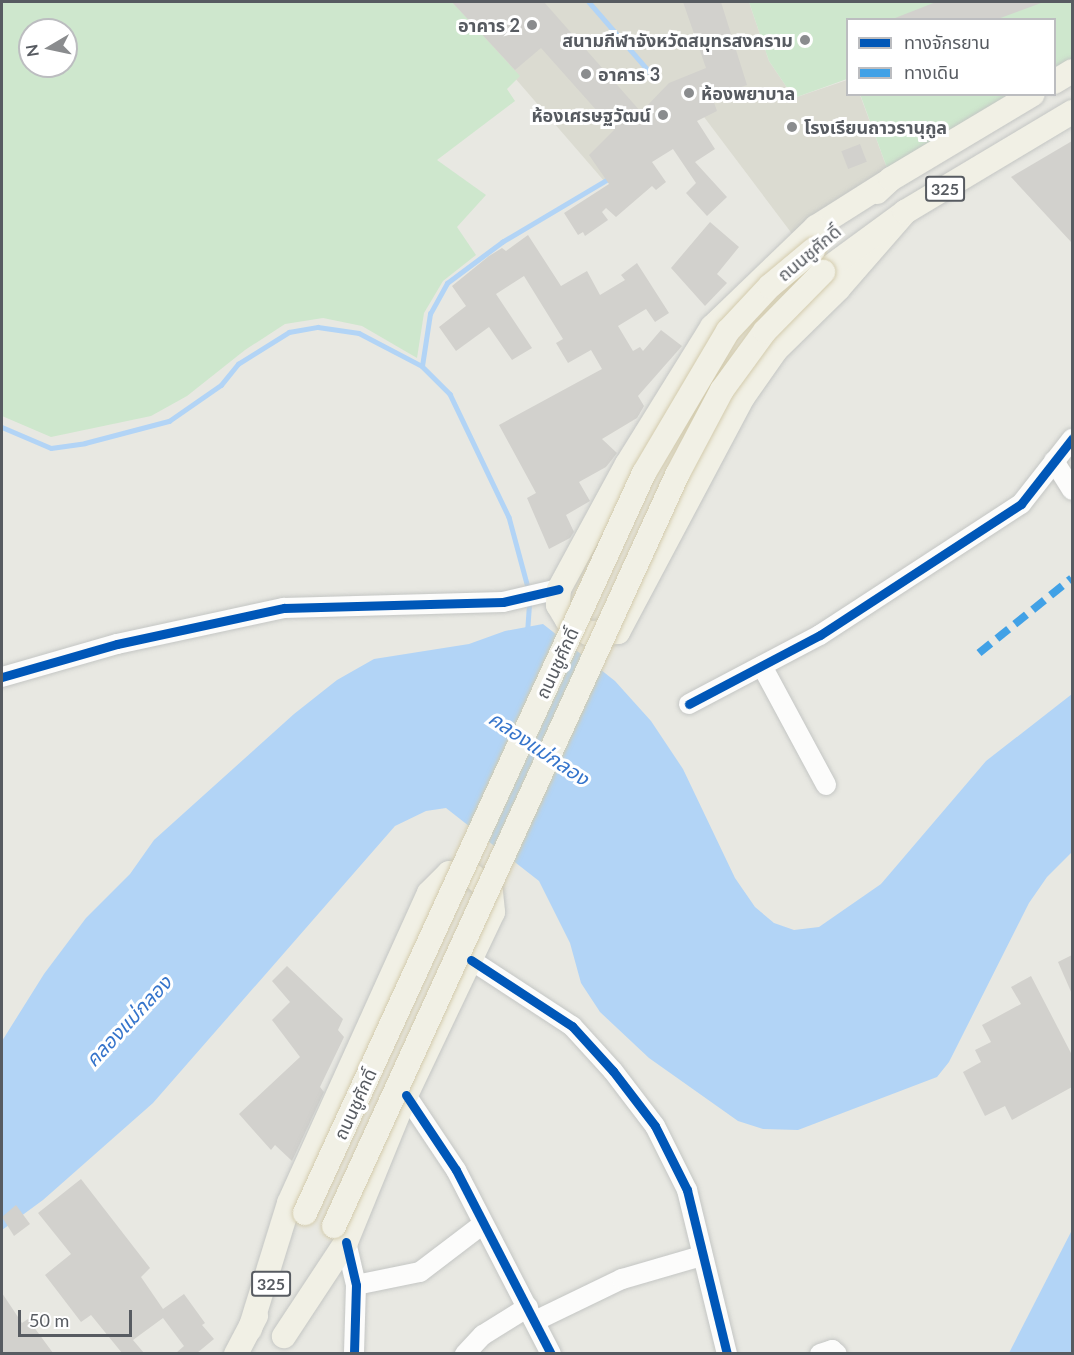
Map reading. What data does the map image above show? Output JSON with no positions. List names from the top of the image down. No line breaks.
{"streets":{"main road":["325","ถนนชูศักดิ์"]},"water":["คลองแม่กลอง"],"places":["อาคาร 2","สนามกีฬาจังหวัดสมุทรสงคราม","อาคาร 3","ห้องพยาบาล","ห้องเศรษฐวัฒน์","โรงเรียนถาวรานุกูล"],"legend":["ทางจักรยาน","ทางเดิน"],"scale_bar":"50 m","north":"left"}
